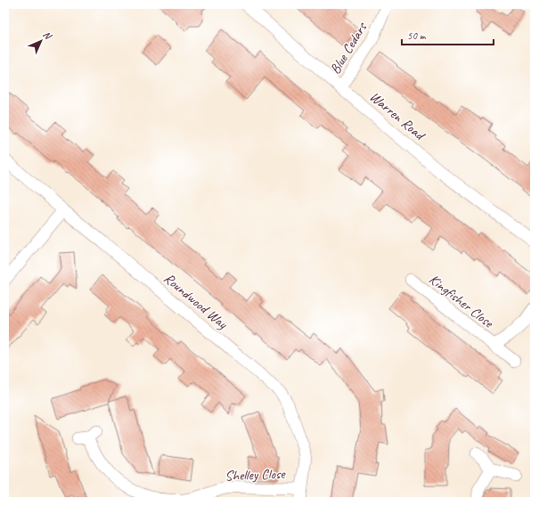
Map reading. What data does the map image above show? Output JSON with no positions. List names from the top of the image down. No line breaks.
{"streets":{"street":["Blue Cedars","Warren Road","Roundwood Way","Kingfisher Close","Shelley Close"]},"crossings":[["Blue Cedars","Warren Road"],["Roundwood Way","Shelley Close"]],"scale_bar":"50 m","north":"top right"}
